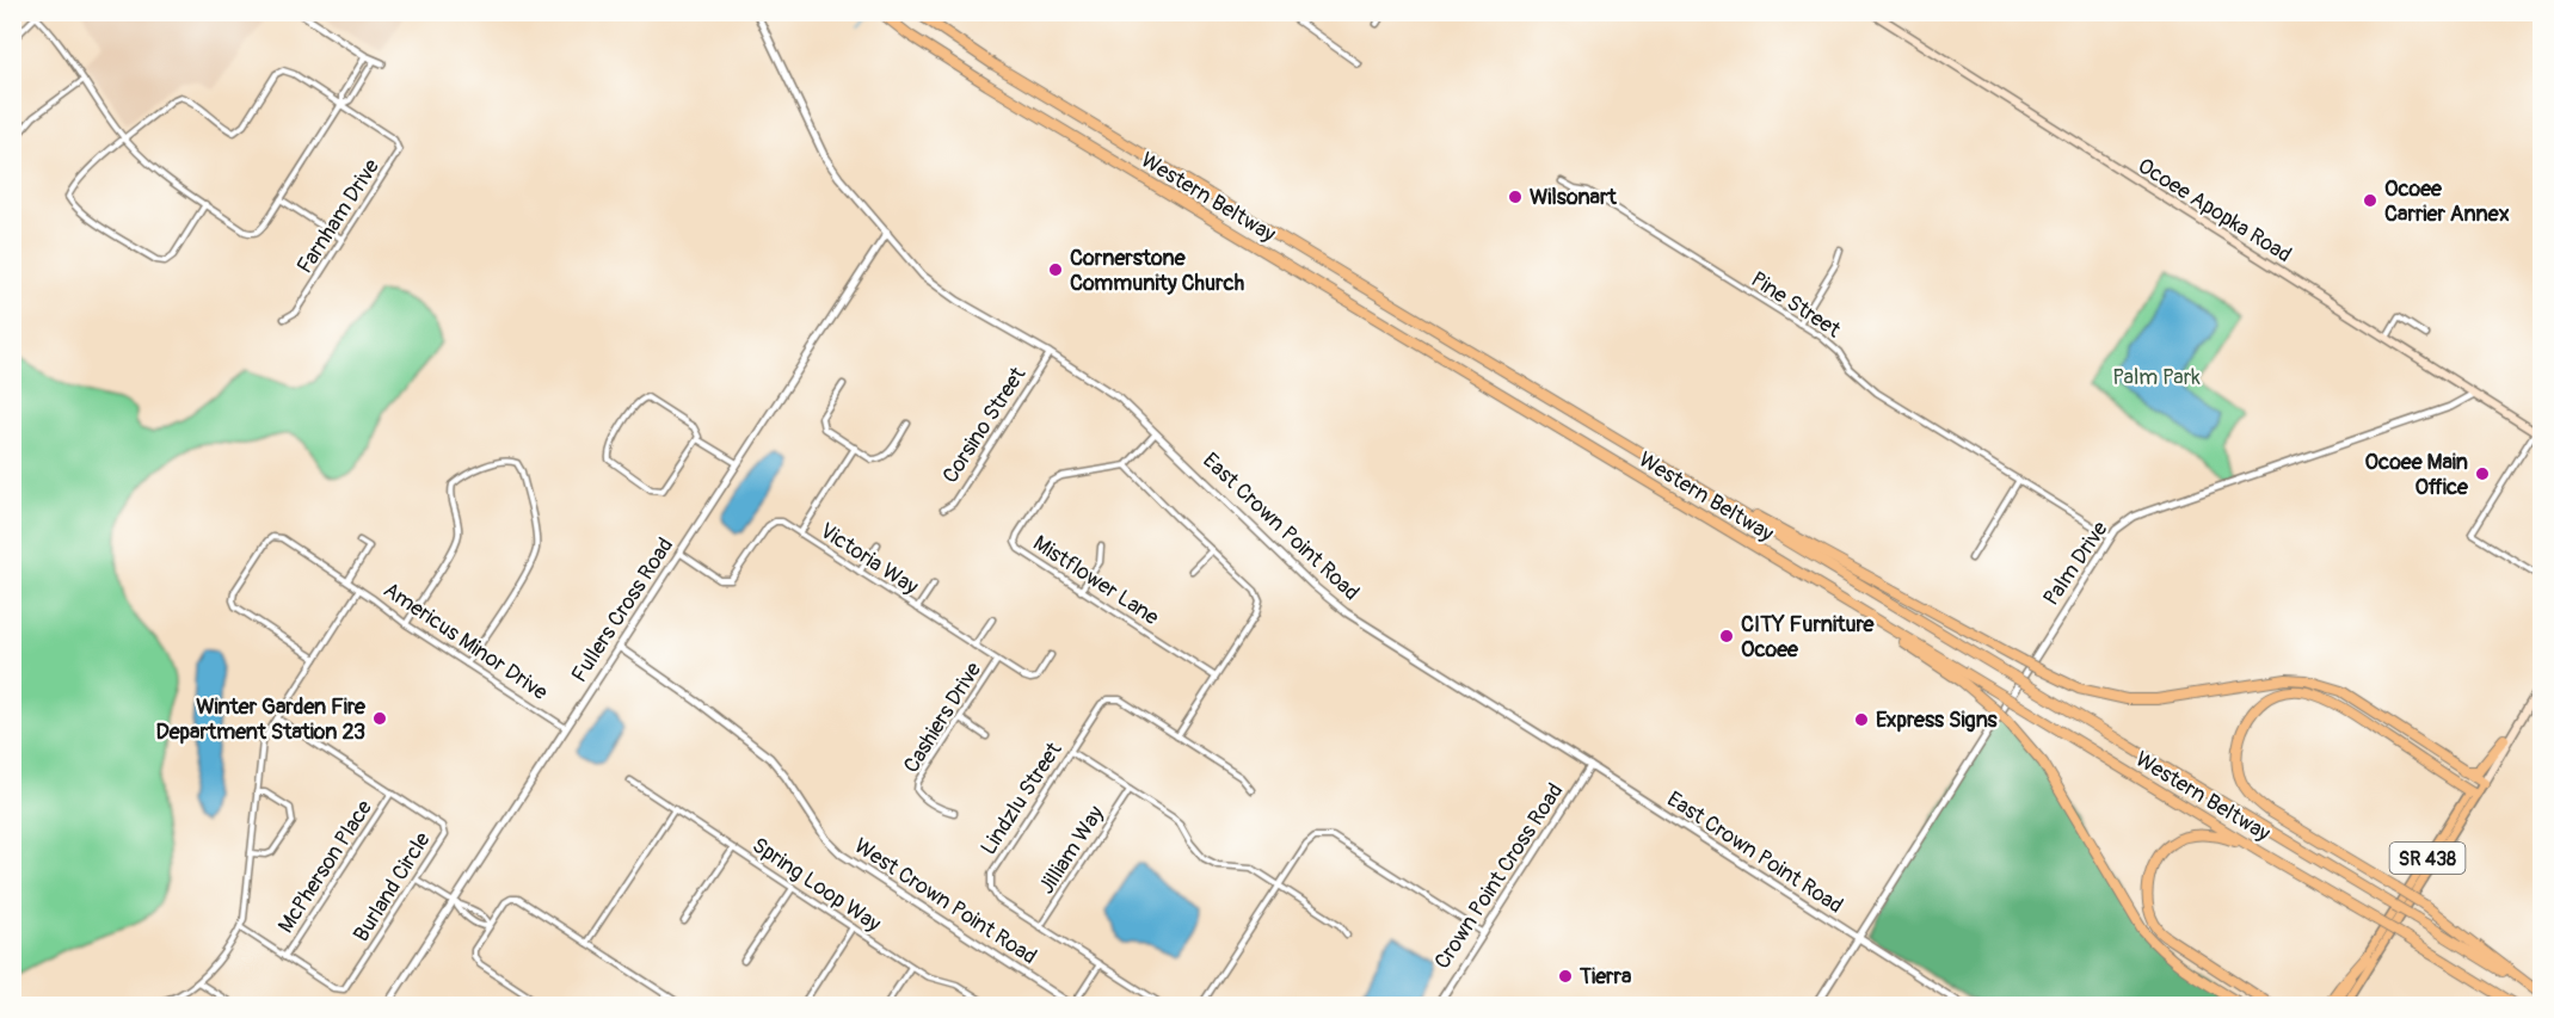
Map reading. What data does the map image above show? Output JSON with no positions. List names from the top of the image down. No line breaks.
{"streets":{"highway":["Western Beltway"],"main road":["Ocoee Apopka Road","SR 438"],"street":["Farnham Drive","Pine Street","Corsino Street","East Crown Point Road","Victoria Way","Palm Drive","Mistflower Lane","Fullers Cross Road","Americus Minor Drive","Cashiers Drive","Lindzlu Street","Jilliam Way","McPherson Place","Crown Point Cross Road","Spring Loop Way","Burland Circle","West Crown Point Road"]},"crossings":[["Ocoee Apopka Road","Palm Drive"],["Pine Street","Palm Drive"],["Corsino Street","East Crown Point Road"],["East Crown Point Road","Palm Drive"],["East Crown Point Road","Fullers Cross Road"],["East Crown Point Road","Crown Point Cross Road"],["Victoria Way","Fullers Cross Road"],["Victoria Way","Cashiers Drive"],["Fullers Cross Road","Americus Minor Drive"],["Fullers Cross Road","West Crown Point Road"],["Lindzlu Street","Jilliam Way"],["McPherson Place","Burland Circle"]],"parks":["Palm Park"],"places":["Wilsonart","Ocoee Carrier Annex","Cornerstone Community Church","Ocoee Main Office","CITY Furniture Ocoee","Winter Garden Fire Department Station 23","Express Signs","Tierra"]}
